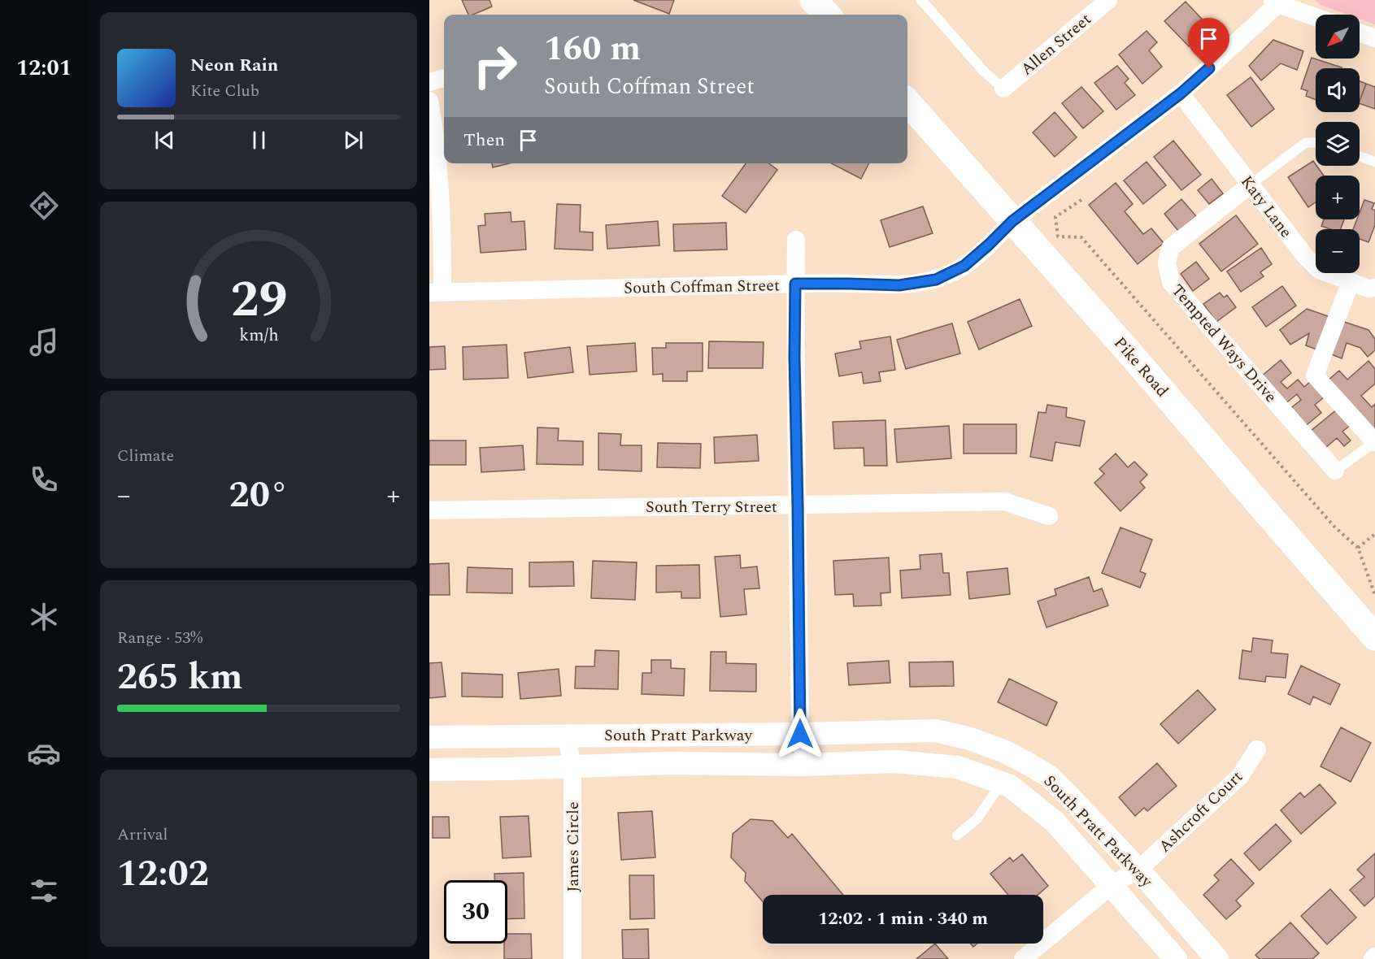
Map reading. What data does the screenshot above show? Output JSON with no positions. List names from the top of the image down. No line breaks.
{"streets":{"main road":["Pike Road"],"street":["Allen Street","Katy Lane","South Coffman Street","Tempted Ways Drive","South Terry Street","South Pratt Parkway","Ashcroft Court","James Circle"]},"crossings":[["Katy Lane","South Coffman Street"],["Katy Lane","Tempted Ways Drive"],["South Coffman Street","Pike Road"],["South Pratt Parkway","Ashcroft Court"],["South Pratt Parkway","James Circle"]],"north":"bottom left","page":{"tabs":"12:01","map_buttons":["+","−"],"turn":["160 m","South Coffman Street"],"song":["Neon Rain","Kite Club"],"then":"Then","tile":["Climate",["Range · 53%","265 km"],["Arrival","12:02"]],"heat":["−","20°","+"],"limit":"30","trip":"12:02 · 1 min · 340 m","gauge":["29","km/h"]}}
